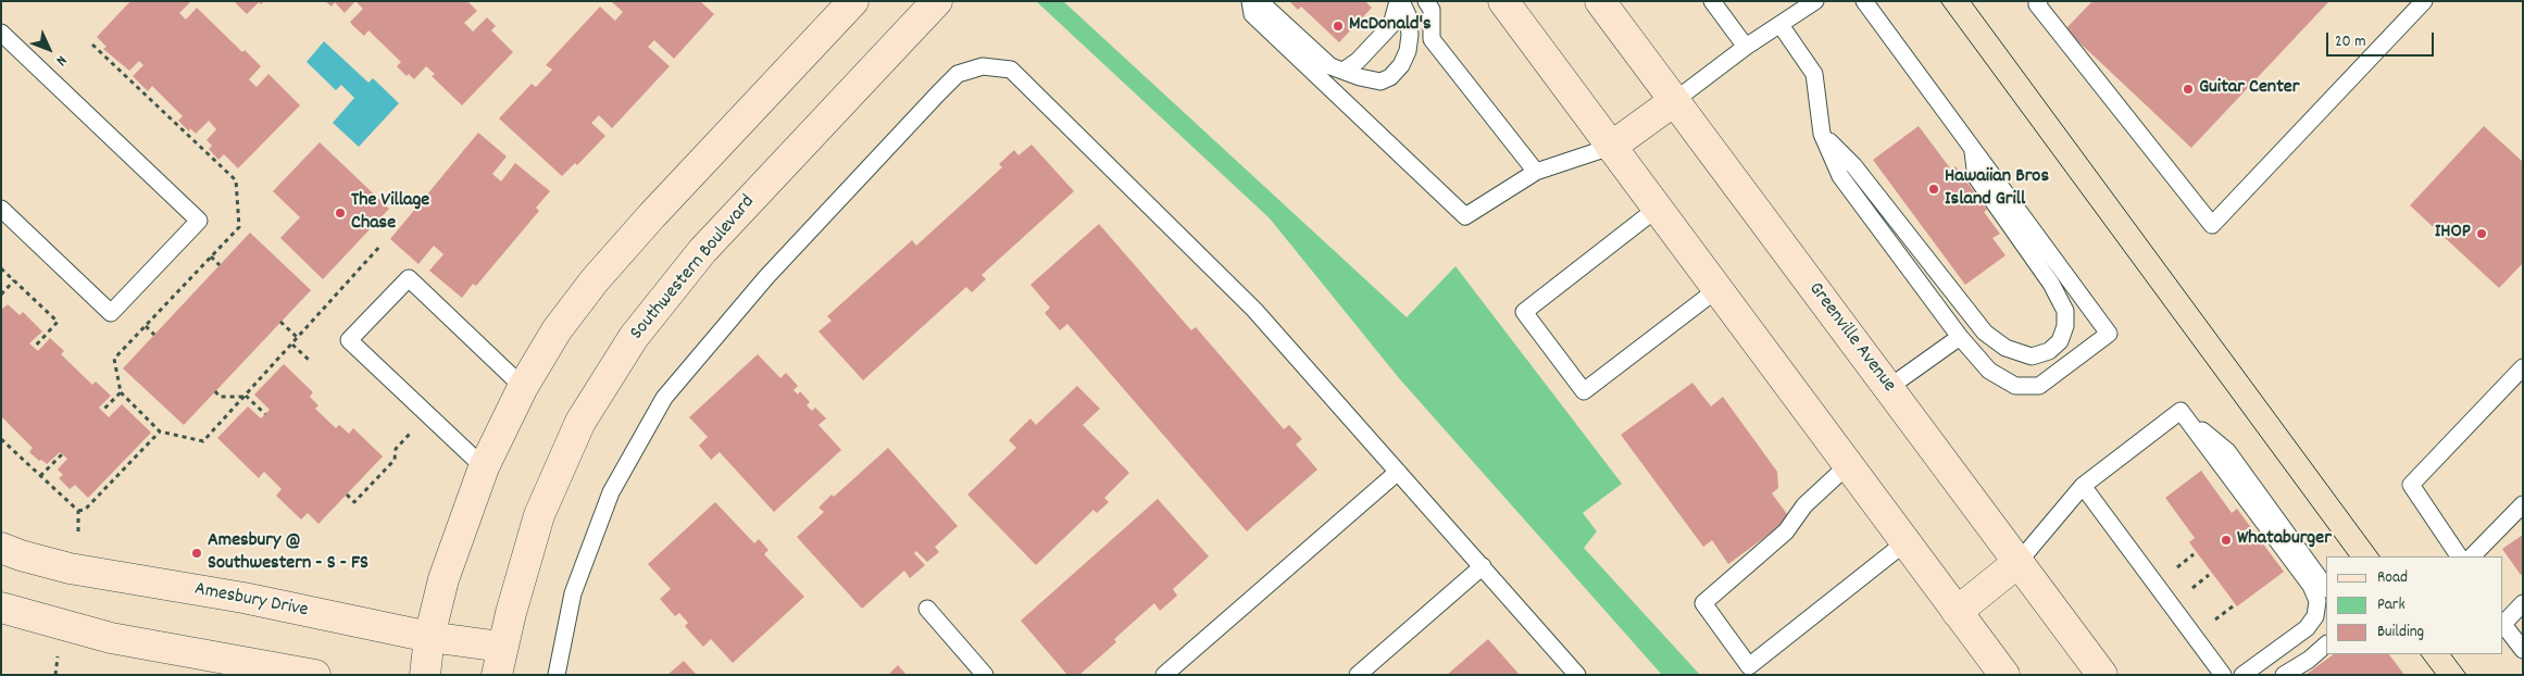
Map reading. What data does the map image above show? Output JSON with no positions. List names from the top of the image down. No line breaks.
{"streets":{"street":["Southwestern Boulevard","Greenville Avenue","Amesbury Drive"]},"crossings":[["Southwestern Boulevard","Amesbury Drive"]],"places":["McDonald's","Guitar Center","Hawaiian Bros Island Grill","The Village Chase","IHOP","Whataburger","Amesbury @ Southwestern - S - FS"],"legend":["Road","Park","Building"],"scale_bar":"20 m","north":"bottom right"}
